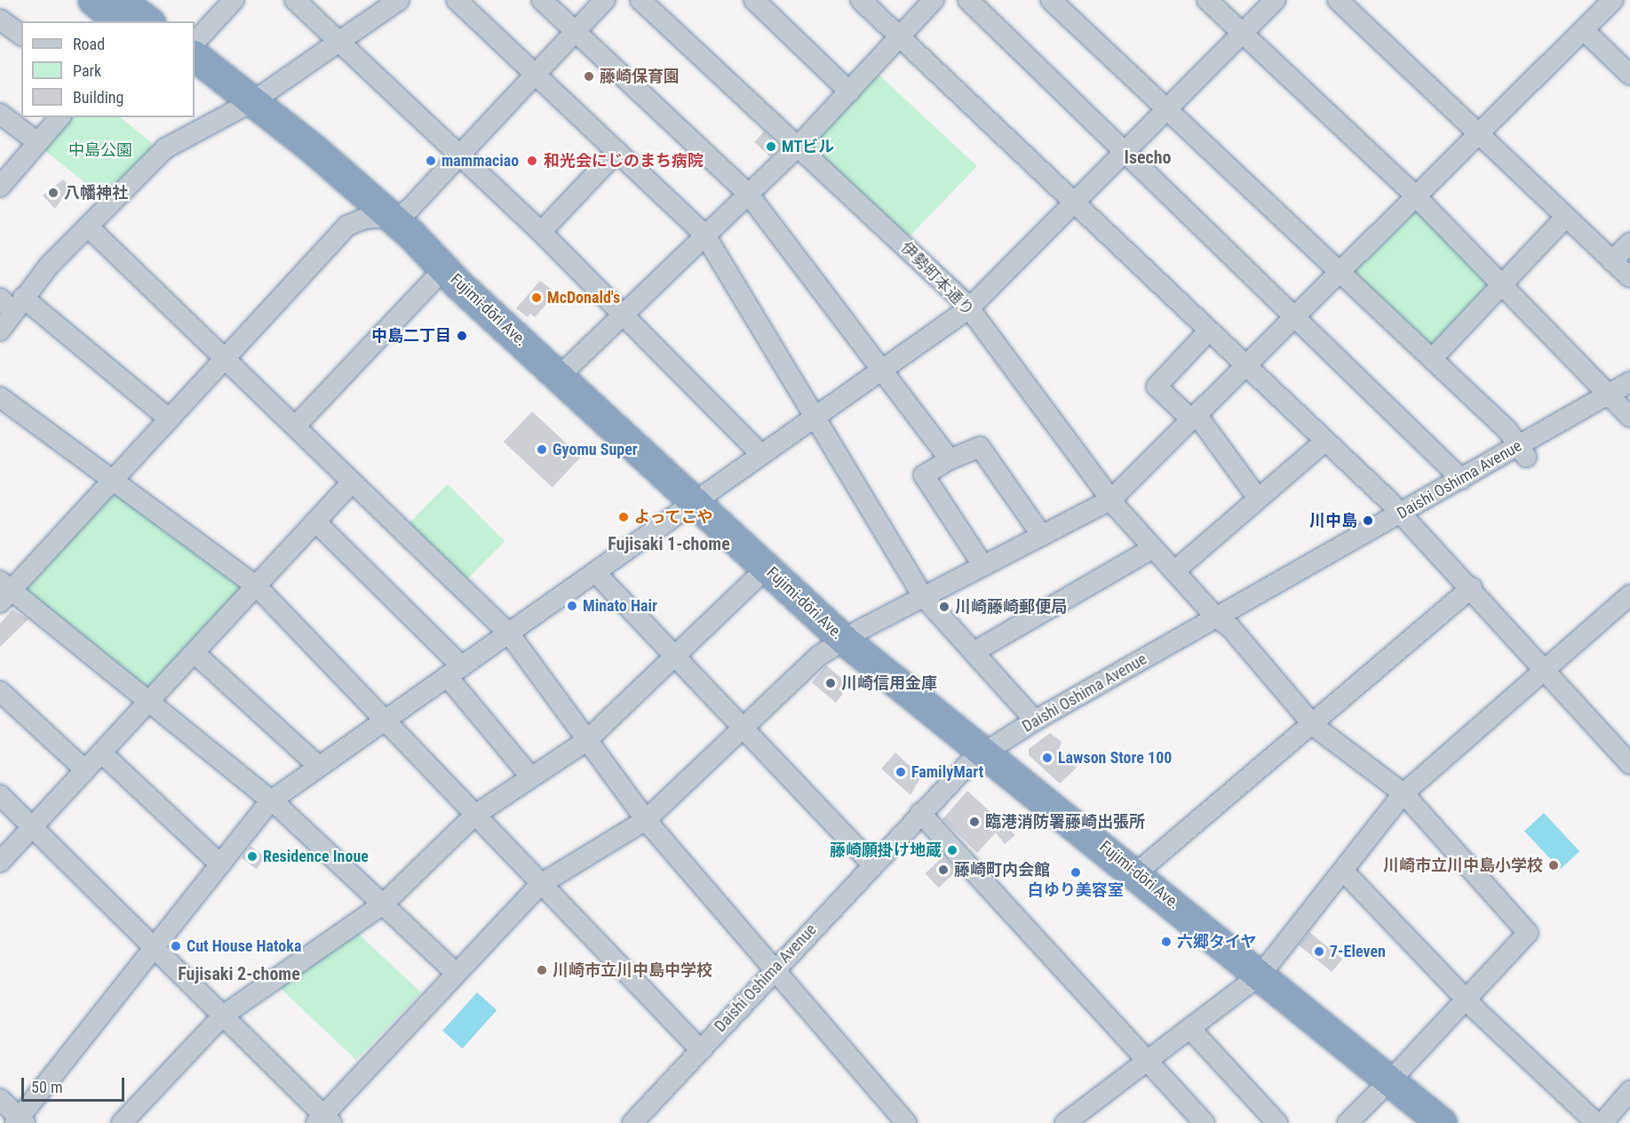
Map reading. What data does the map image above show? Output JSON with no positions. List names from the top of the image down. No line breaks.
{"streets":{"highway":["Fujimi-dōri Ave."],"street":["伊勢町本通り","Daishi Oshima Avenue"]},"crossings":[["伊勢町本通り","Daishi Oshima Avenue"],["Fujimi-dōri Ave.","Daishi Oshima Avenue"]],"districts":["Isecho","Fujisaki 1-chome","Fujisaki 2-chome"],"parks":["中島公園"],"places":["藤崎保育園","MTビル","mammaciao","和光会にじのまち病院","八幡神社","McDonald's","中島二丁目","Gyomu Super","よってこや","川中島","Minato Hair","川崎藤崎郵便局","川崎信用金庫","Lawson Store 100","FamilyMart","臨港消防署藤崎出張所","藤崎願掛け地蔵","Residence Inoue","川崎市立川中島小学校","藤崎町内会館","白ゆり美容室","六郷タイヤ","Cut House Hatoka","7-Eleven","川崎市立川中島中学校"],"legend":["Road","Park","Building"],"scale_bar":"50 m"}
